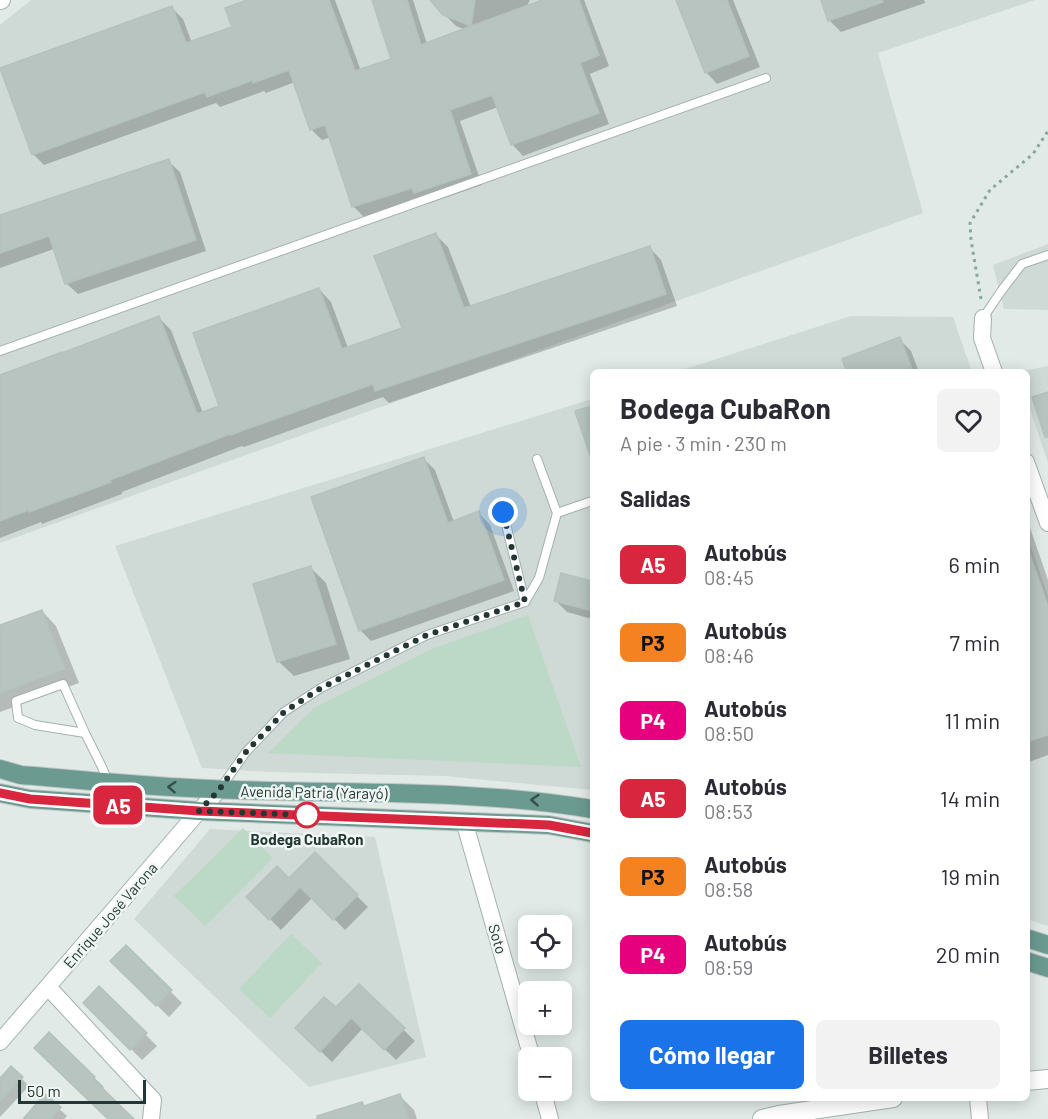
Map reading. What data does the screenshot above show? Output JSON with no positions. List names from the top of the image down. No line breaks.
{"streets":{"main road":["Avenida Patria (Yarayó)"],"street":["Enrique José Varona","Soto"]},"crossings":[["Avenida Patria (Yarayó)","Enrique José Varona"],["Avenida Patria (Yarayó)","Soto"]],"places":["Bodega CubaRon"],"lines":["bus line A5"],"scale_bar":"50 m","page":{"on_map":"A5","heading":[["Bodega CubaRon","A pie · 3 min · 230 m"],"Salidas"],"list":[{"mark":"A5","name":"Autobús","note":"08:45","value":"6 min"},{"mark":"P3","name":"Autobús","note":"08:46","value":"7 min"},{"mark":"P4","name":"Autobús","note":"08:50","value":"11 min"},{"mark":"A5","name":"Autobús","note":"08:53","value":"14 min"},{"mark":"P3","name":"Autobús","note":"08:58","value":"19 min"},{"mark":"P4","name":"Autobús","note":"08:59","value":"20 min"}],"map_buttons":["+","−"],"buttons":["Cómo llegar","Billetes"],"scale":"50 m"}}
